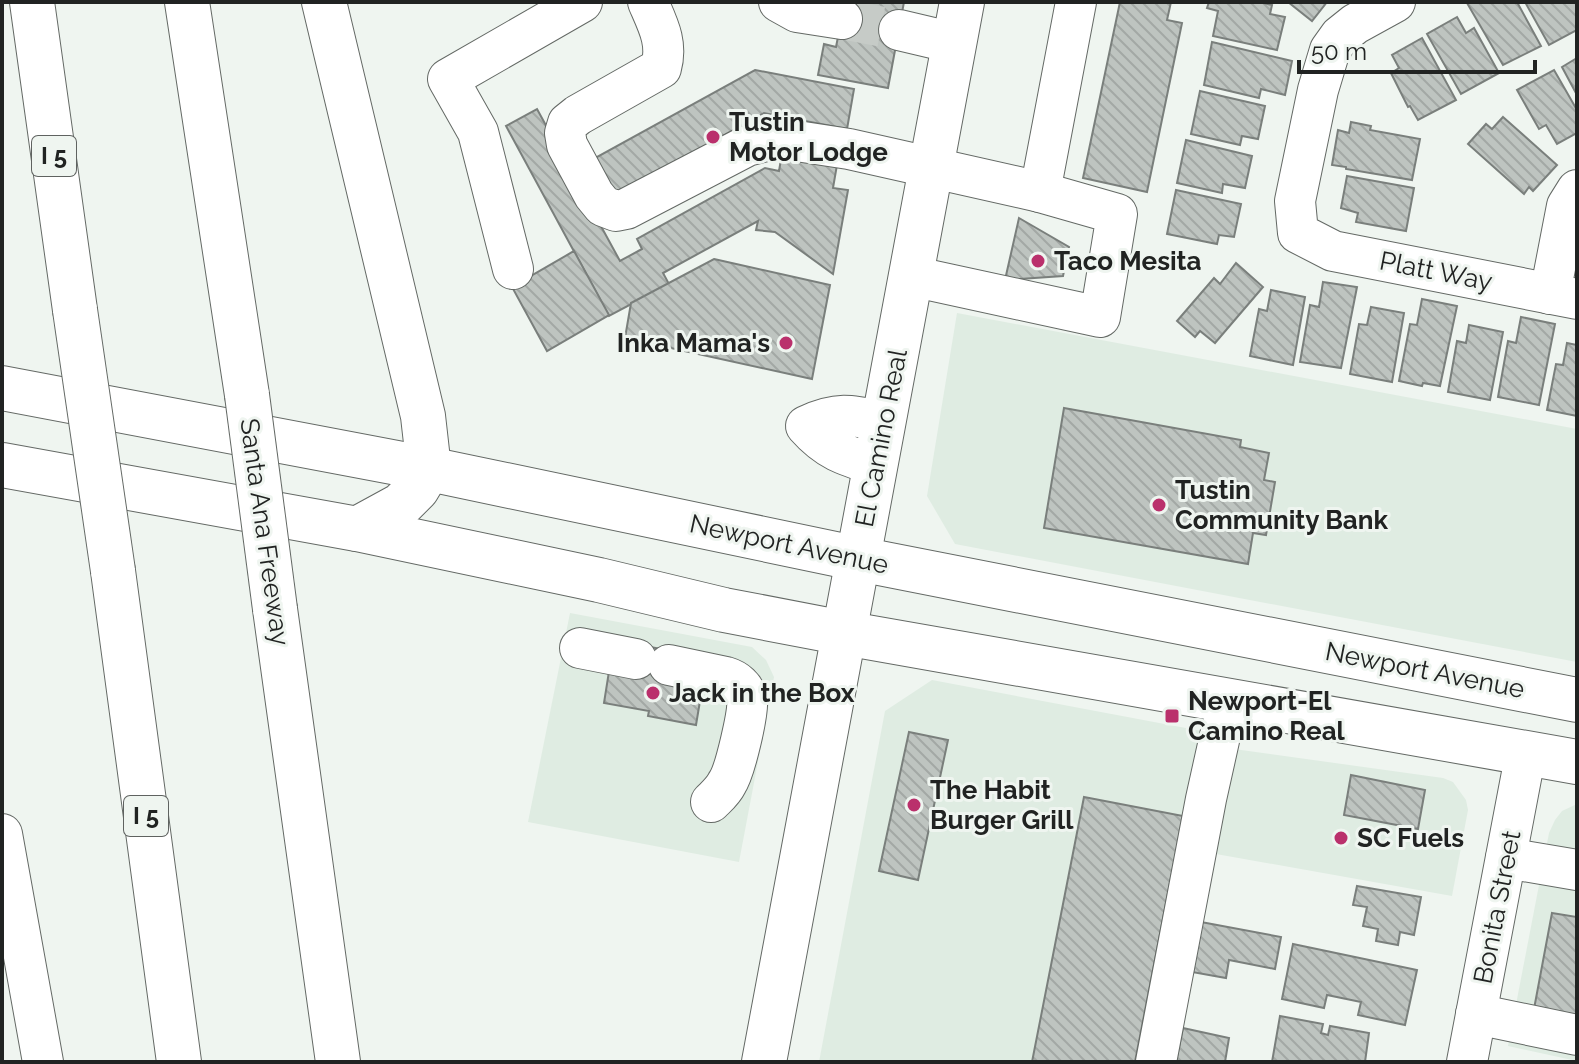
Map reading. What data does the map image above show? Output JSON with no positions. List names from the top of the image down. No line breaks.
{"streets":{"main road":["I 5","El Camino Real","Santa Ana Freeway","Newport Avenue"],"street":["Platt Way","Bonita Street"]},"crossings":[["El Camino Real","Newport Avenue"]],"places":{"other":["Tustin Motor Lodge","Taco Mesita","Inka Mama's","Tustin Community Bank","Jack in the Box","The Habit Burger Grill","SC Fuels"],"transit":["Newport-El Camino Real"]},"scale_bar":"50 m"}
